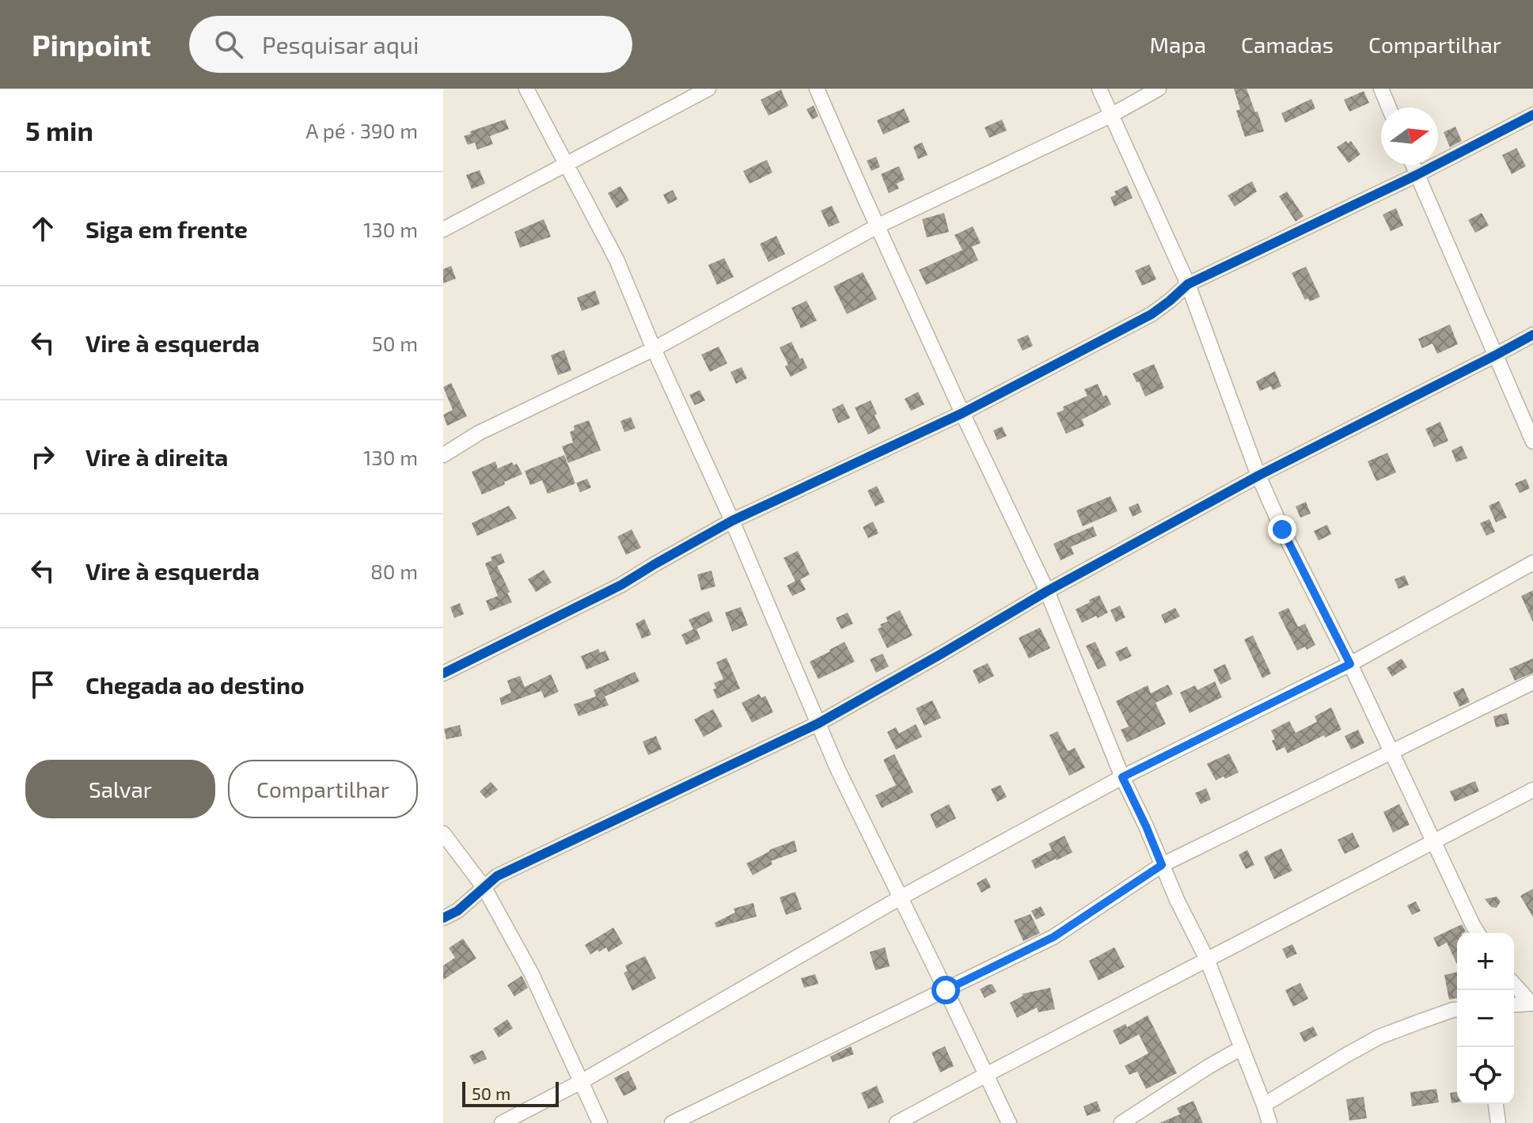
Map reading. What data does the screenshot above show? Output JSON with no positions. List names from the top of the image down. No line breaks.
{"scale_bar":"50 m","north":"right","page":{"header":"Pinpoint","search":"Pesquisar aqui","nav":["Mapa","Camadas","Compartilhar"],"heading":["5 min","A pé · 390 m"],"list":[["Siga em frente","130 m"],["Vire à esquerda","50 m"],["Vire à direita","130 m"],["Vire à esquerda","80 m"],"Chegada ao destino"],"buttons":["Salvar","Compartilhar"],"map_buttons":["+","−"],"scale":"50 m"}}
